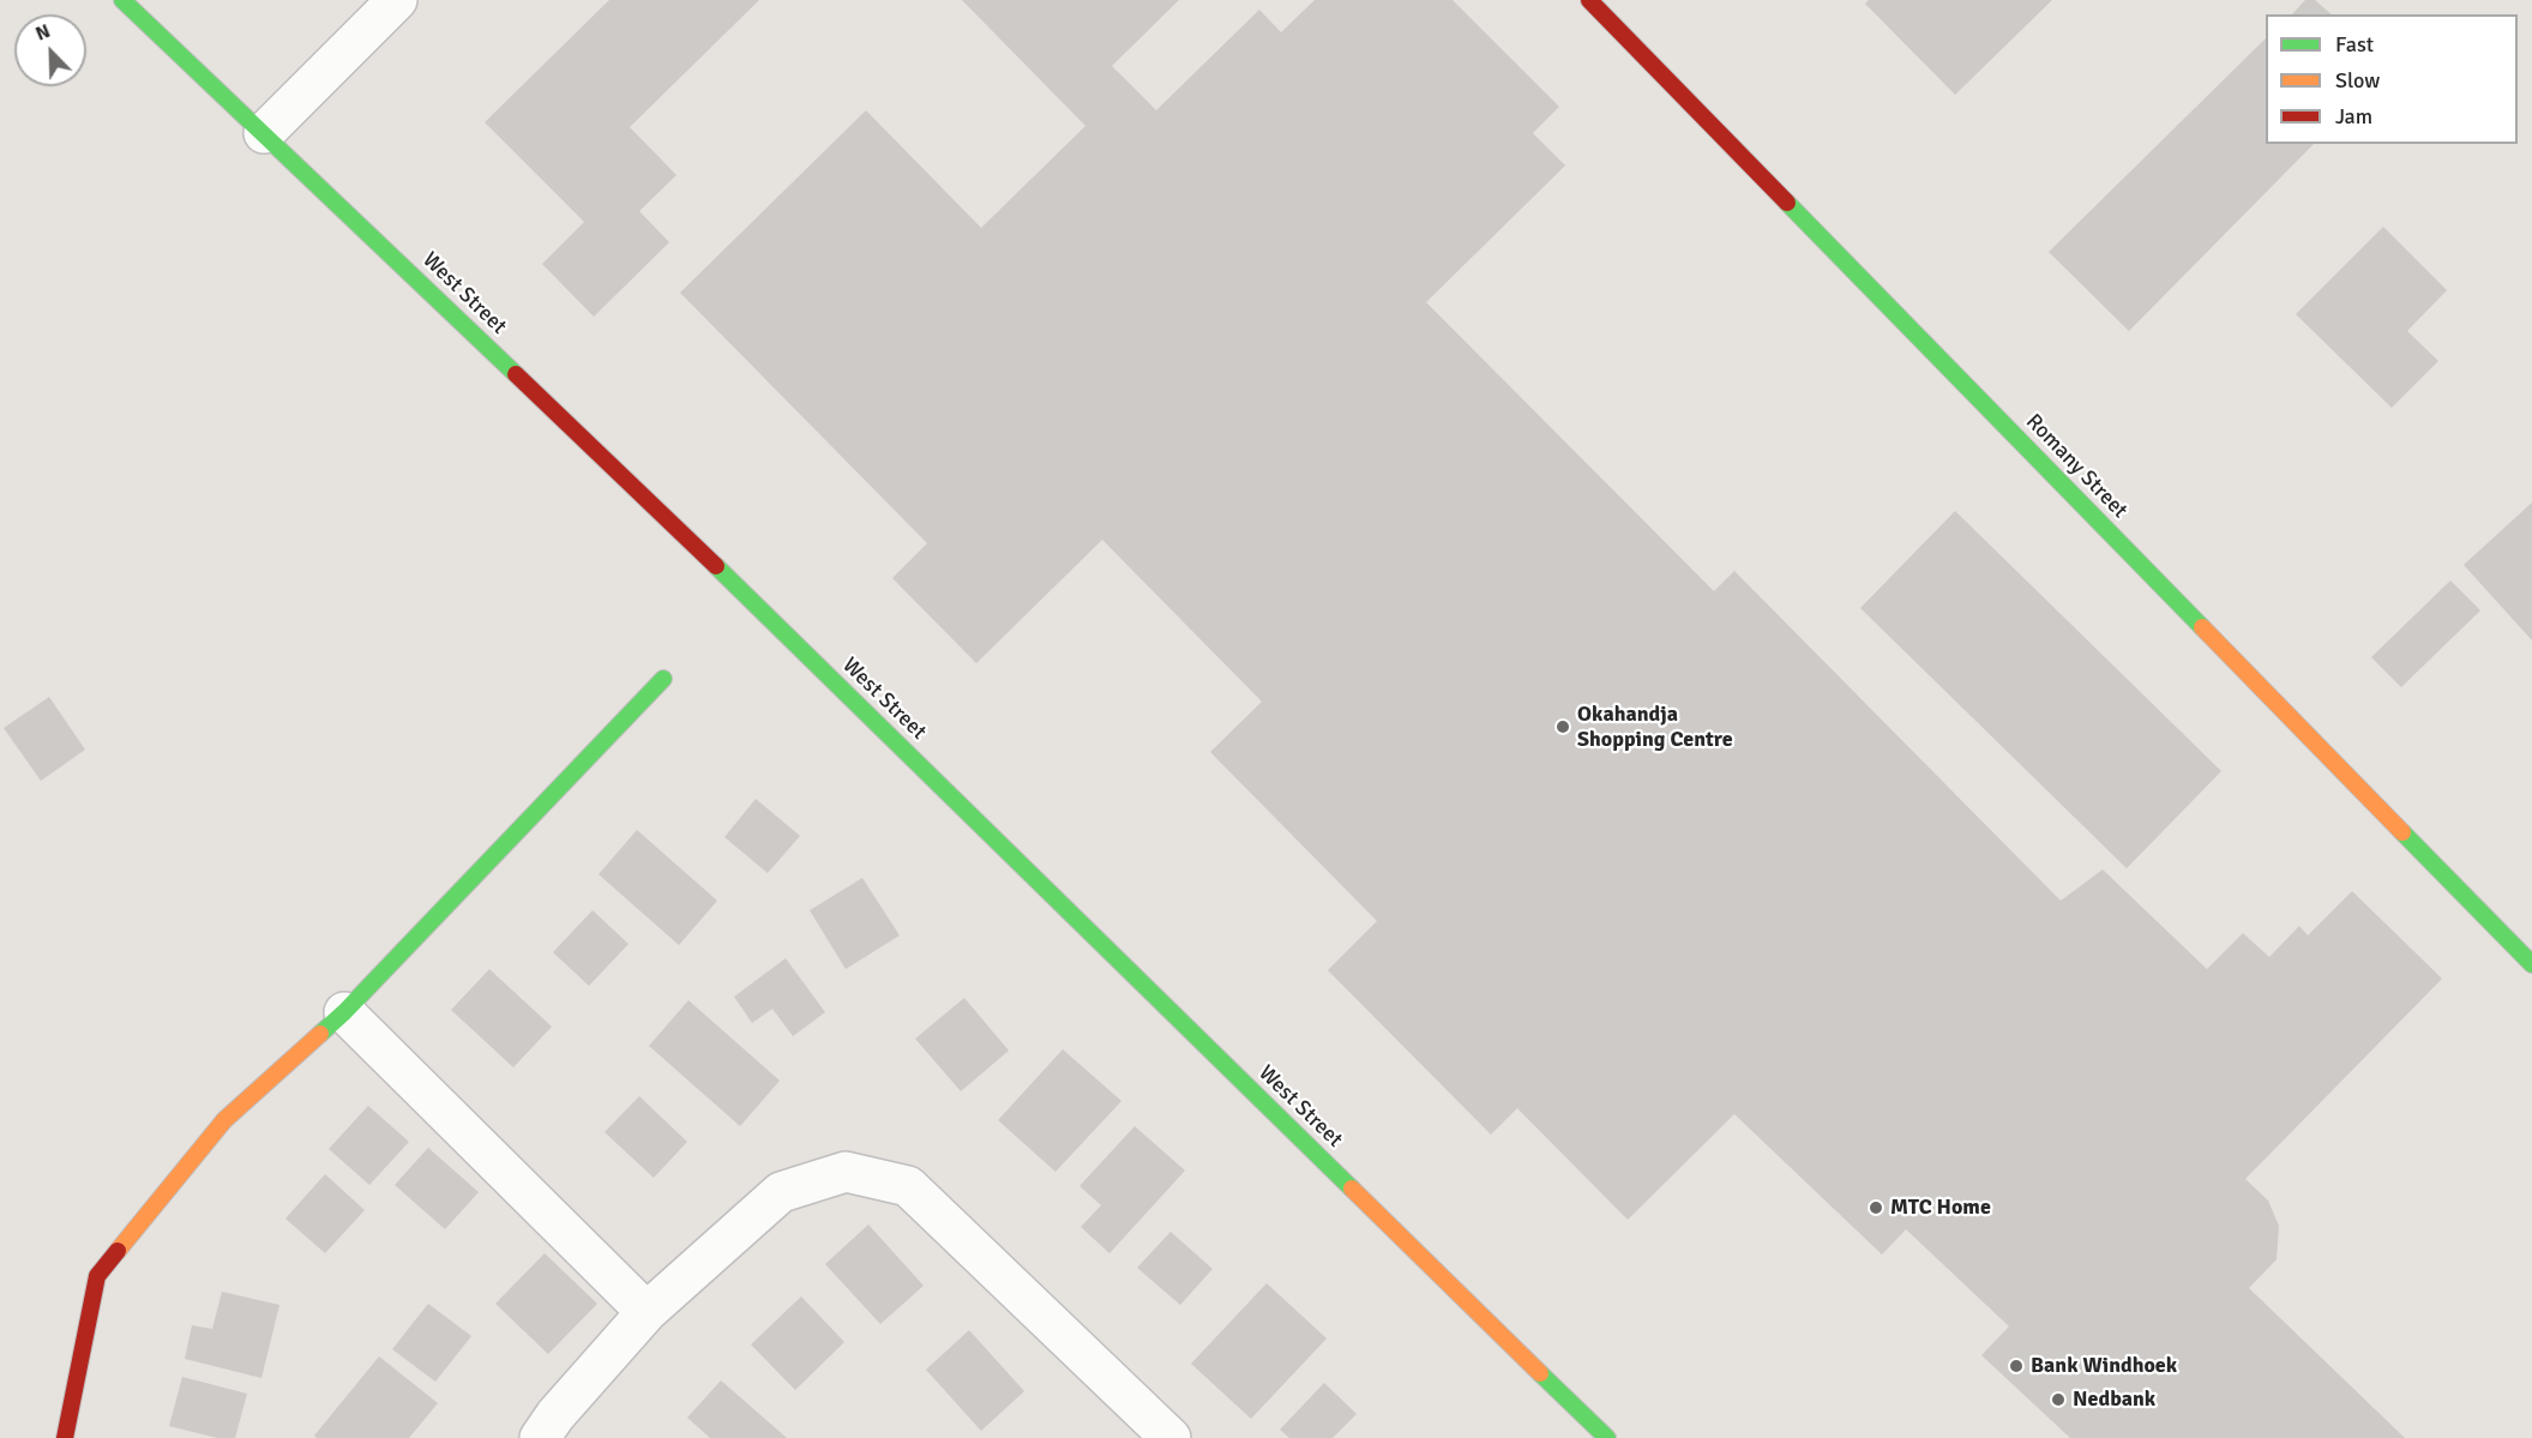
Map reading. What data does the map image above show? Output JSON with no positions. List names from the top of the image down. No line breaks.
{"streets":{"street":["West Street","Romany Street"]},"places":["Okahandja Shopping Centre","MTC Home","Bank Windhoek","Nedbank"],"legend":["Fast","Slow","Jam"],"north":"top left"}
